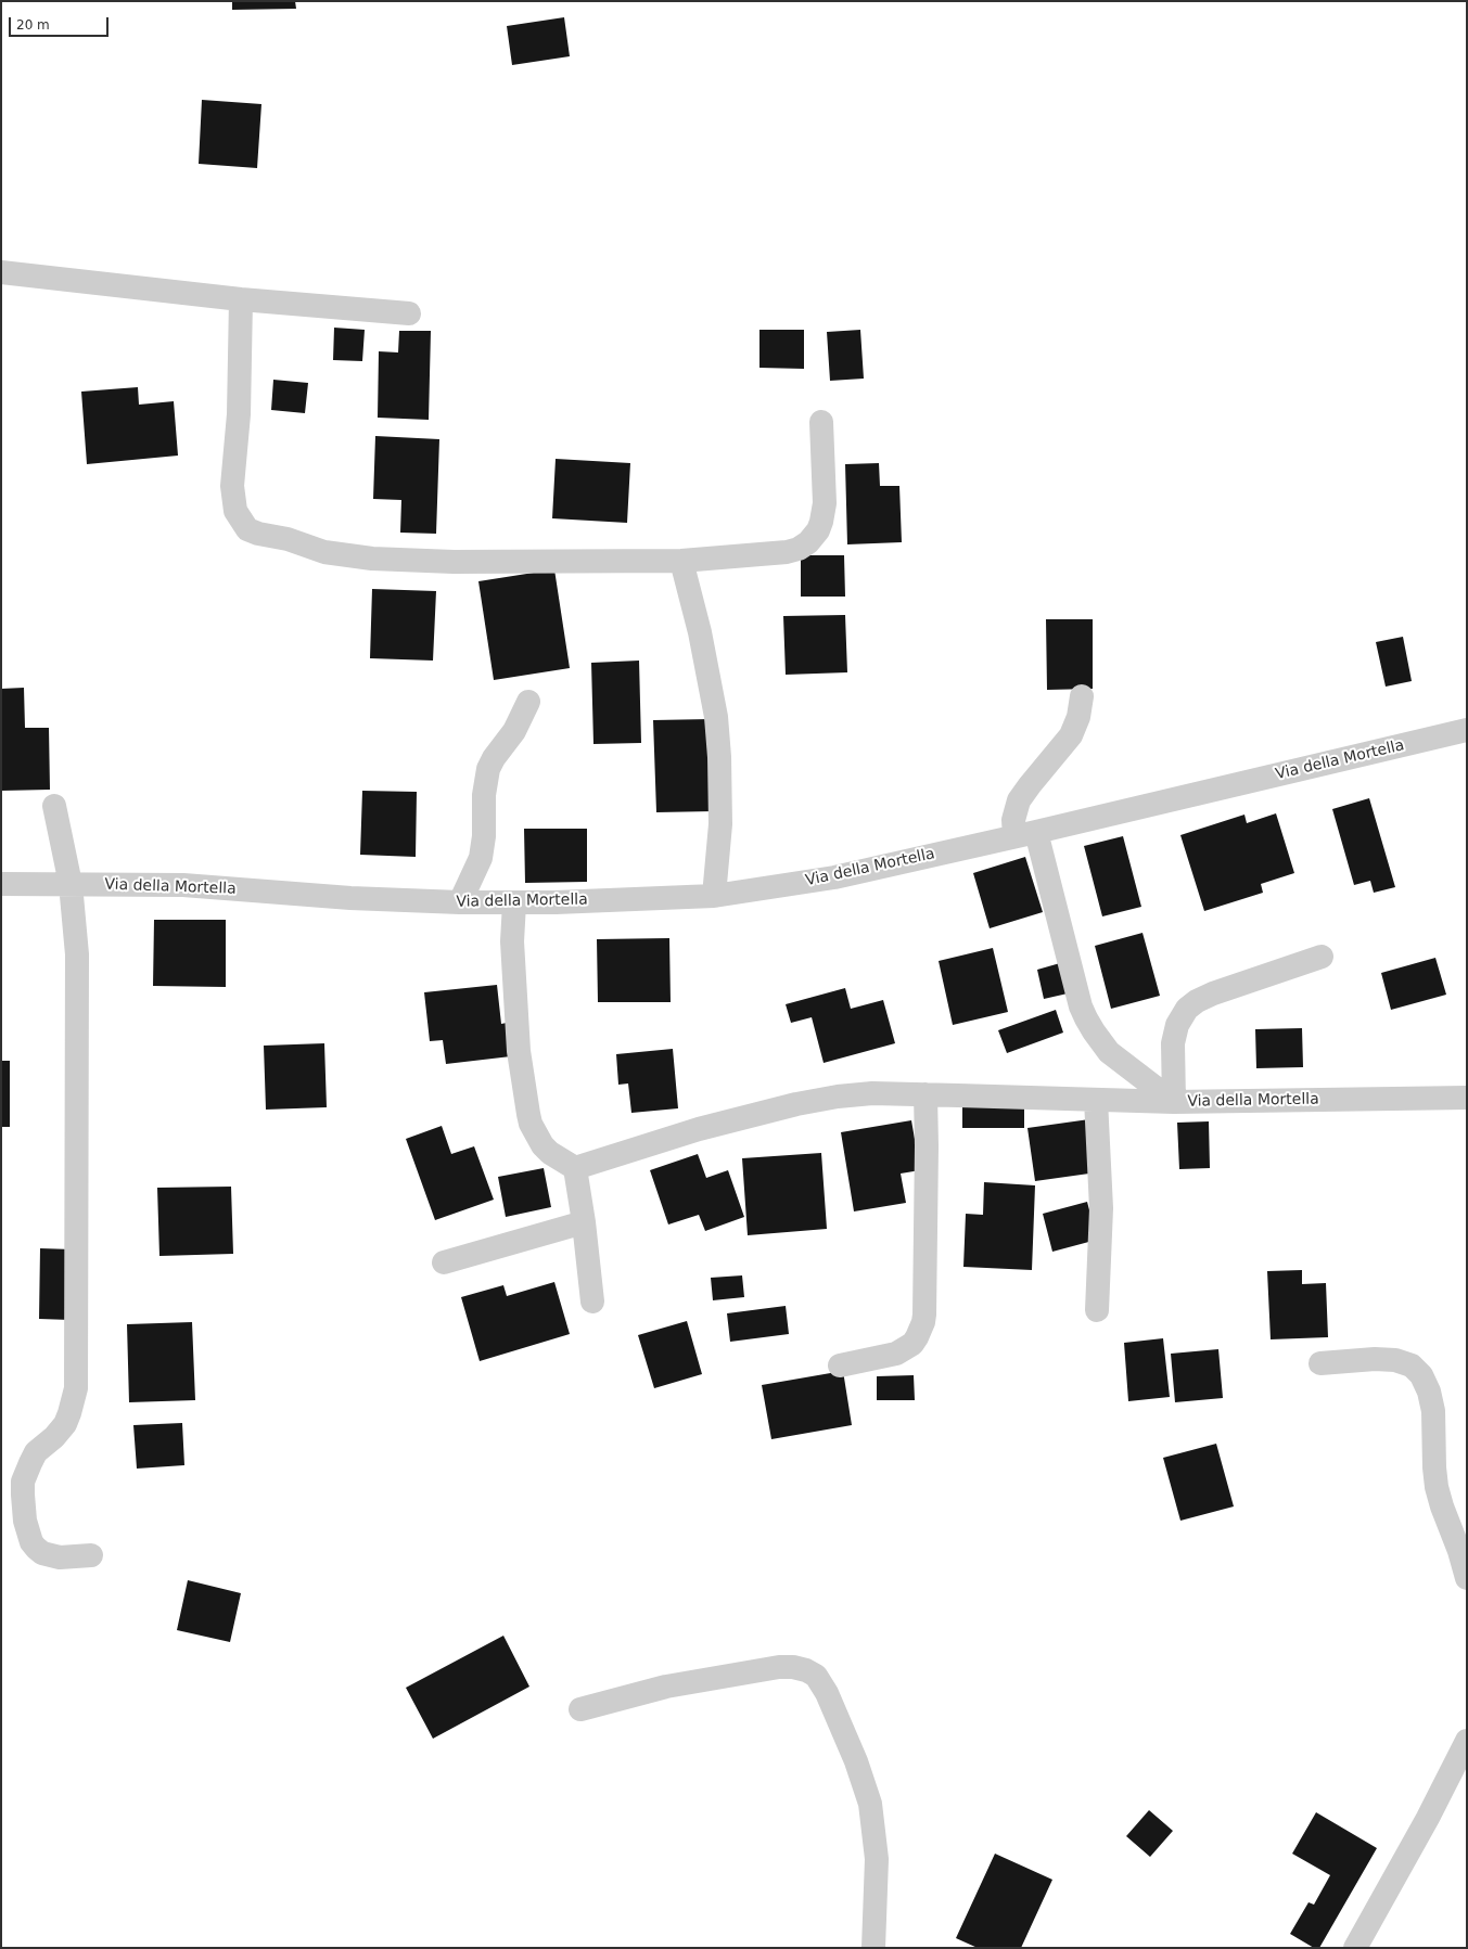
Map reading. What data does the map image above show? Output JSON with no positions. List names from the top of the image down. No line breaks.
{"streets":{"street":["Via della Mortella"]},"scale_bar":"20 m"}
